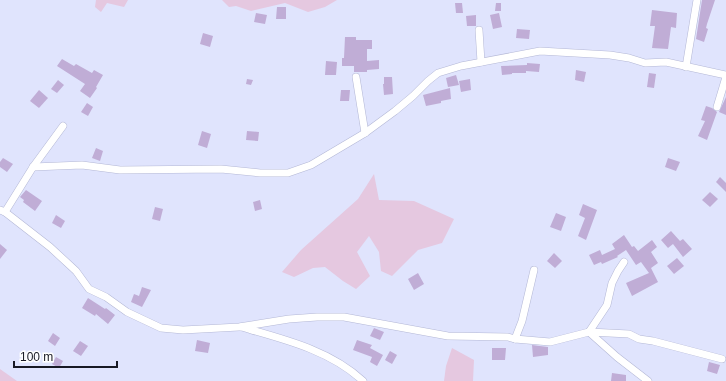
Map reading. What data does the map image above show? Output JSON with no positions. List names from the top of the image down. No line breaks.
{"scale_bar":"100 m"}
